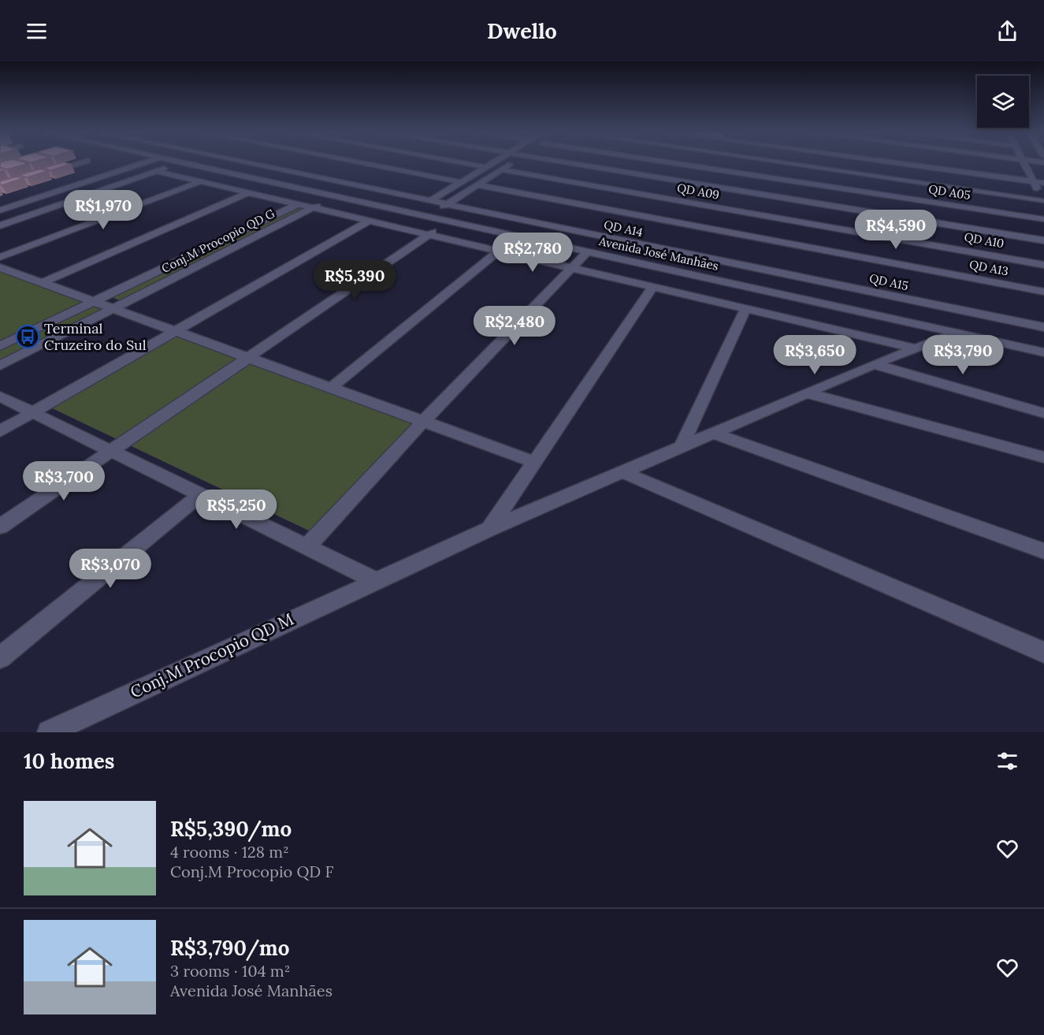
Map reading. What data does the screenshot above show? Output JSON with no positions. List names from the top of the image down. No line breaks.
{"streets":{"street":["QD A09","QD A05","QD A14","QD A10","Conj.M Procopio QD G","Avenida José Manhães","QD A13","QD A15","Conj.M Procopio QD M"]},"crossings":[["QD A09","QD A10"],["QD A14","QD A15"],["Conj.M Procopio QD G","Avenida José Manhães"],["Avenida José Manhães","Conj.M Procopio QD M"]],"places":{"bus stop":["Terminal Cruzeiro do Sul"]},"page":{"header":"Dwello","price":["R$1,970","R$4,590","R$2,780","R$5,390","R$2,480","R$3,650","R$3,790","R$3,700","R$5,250","R$3,070"],"heading":"10 homes","list":[{"name":"R$5,390/mo","note":"4 rooms · 128 m² · Conj.M Procopio QD F"},{"name":"R$3,790/mo","note":"3 rooms · 104 m² · Avenida José Manhães"}]}}
